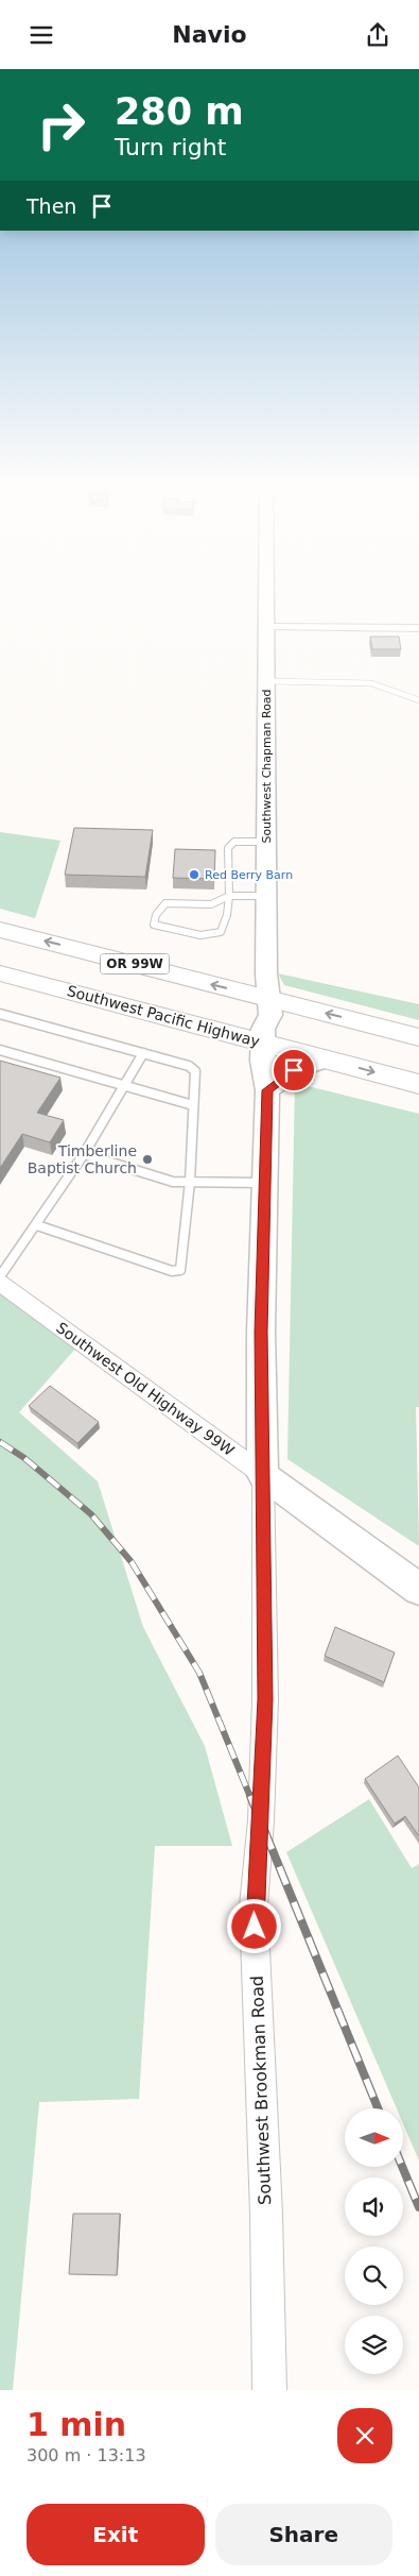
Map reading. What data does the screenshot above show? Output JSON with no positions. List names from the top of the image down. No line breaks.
{"streets":{"highway":["OR 99W","Southwest Pacific Highway"],"street":["Southwest Chapman Road","Southwest Old Highway 99W","Southwest Brookman Road"]},"crossings":[["Southwest Chapman Road","OR 99W"],["Southwest Chapman Road","Southwest Pacific Highway"],["Southwest Chapman Road","Southwest Brookman Road"],["Southwest Pacific Highway","Southwest Brookman Road"],["Southwest Old Highway 99W","Southwest Brookman Road"]],"places":["Red Berry Barn","Timberline Baptist Church"],"north":"right","page":{"header":"Navio","turn":["280 m","Turn right"],"then":"Then","heading":["1 min","300 m · 13:13"],"buttons":["Exit","Share"]}}
